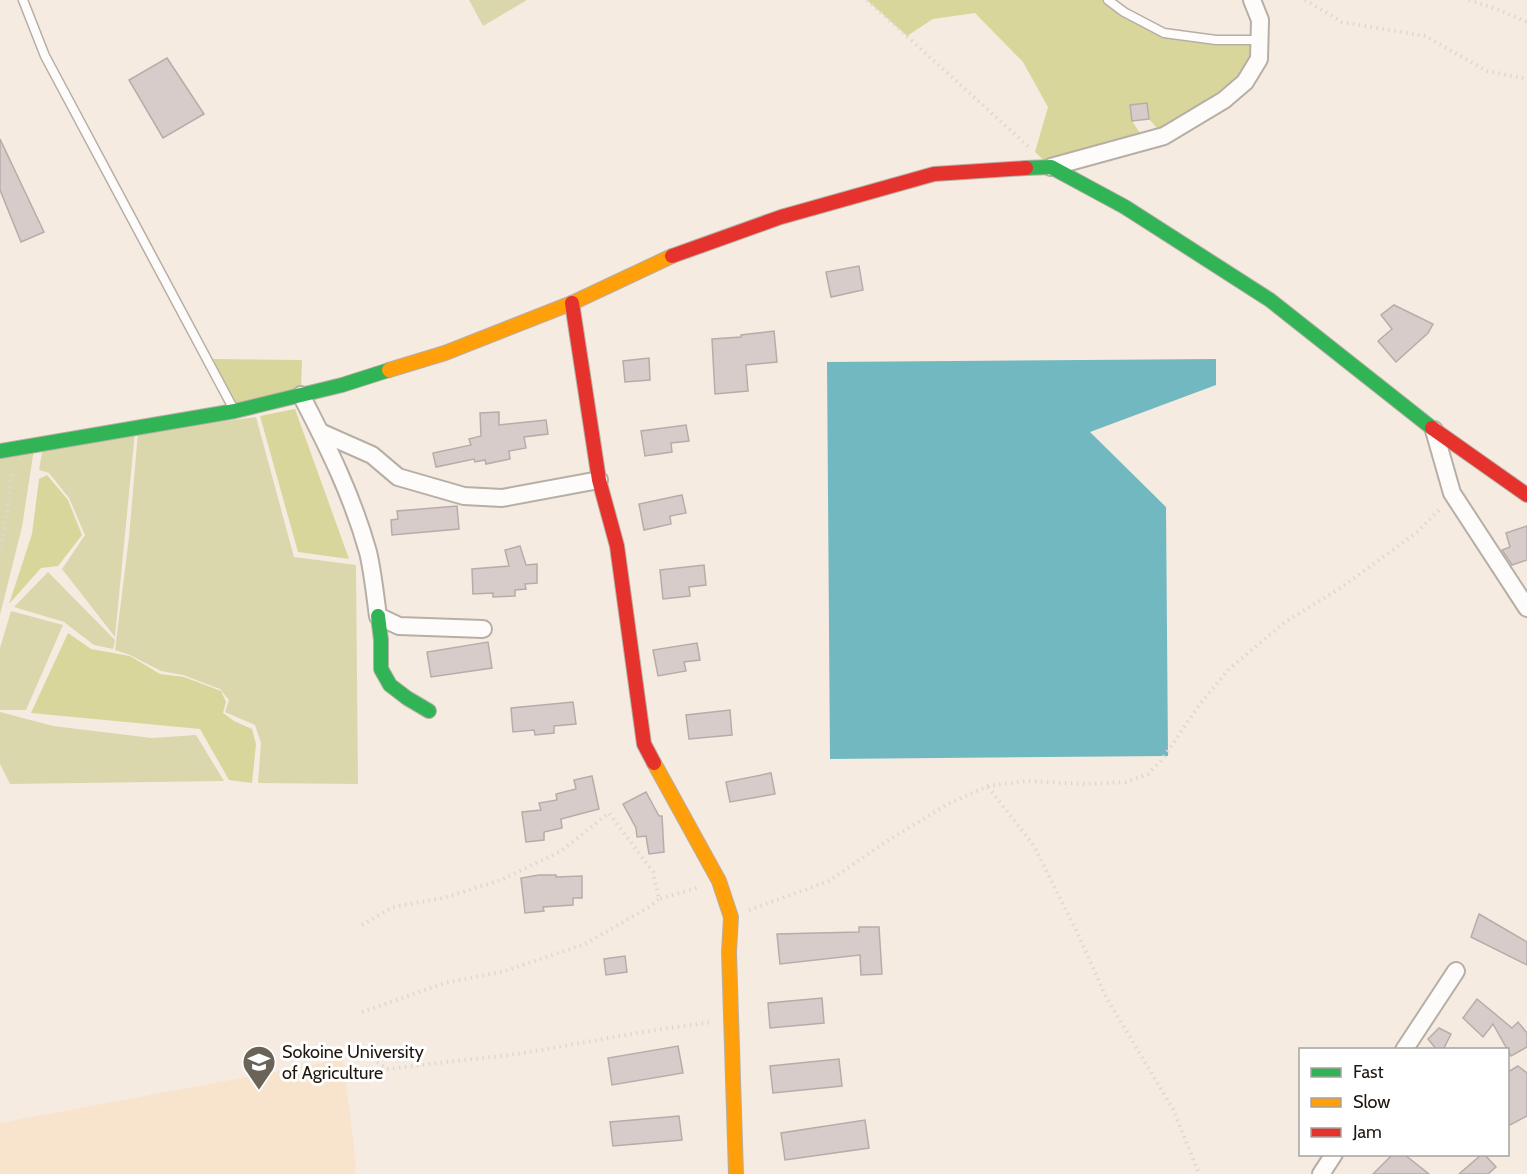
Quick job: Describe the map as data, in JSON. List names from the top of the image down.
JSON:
{
  "places": {
    "school or university": ["Sokoine University of Agriculture"]
  },
  "legend": ["Fast", "Slow", "Jam"]
}
